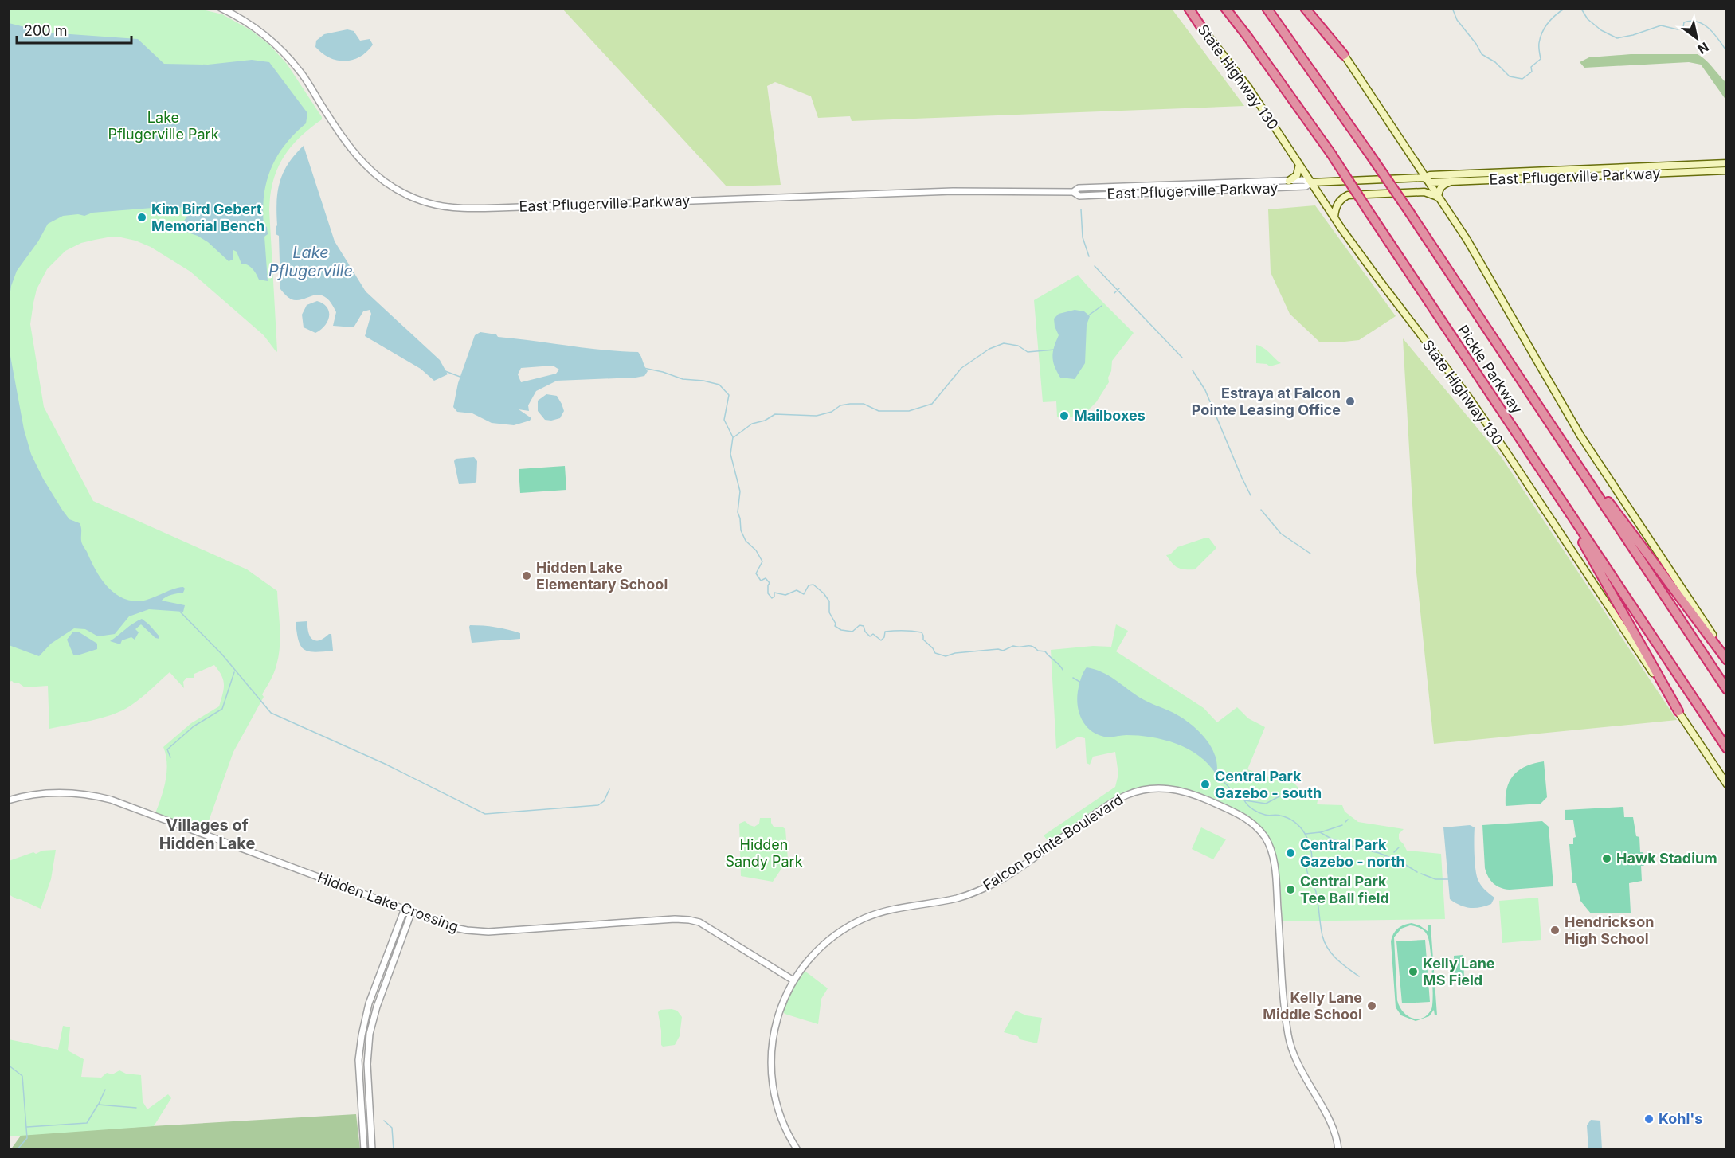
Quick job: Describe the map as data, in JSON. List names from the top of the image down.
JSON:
{
  "streets": {
    "highway": ["Pickle Parkway"],
    "main road": ["State Highway 130", "East Pflugerville Parkway"],
    "street": ["Falcon Pointe Boulevard", "Hidden Lake Crossing"]
  },
  "crossings": [
    ["State Highway 130", "East Pflugerville Parkway"],
    ["Falcon Pointe Boulevard", "Hidden Lake Crossing"]
  ],
  "districts": ["Villages of Hidden Lake"],
  "water": ["Lake Pflugerville"],
  "parks": ["Lake Pflugerville Park", "Hidden Sandy Park"],
  "places": [
    "Kim Bird Gebert Memorial Bench",
    "Estraya at Falcon Pointe Leasing Office",
    "Mailboxes",
    "Hidden Lake Elementary School",
    "Central Park Gazebo - south",
    "Central Park Gazebo - north",
    "Hawk Stadium",
    "Central Park Tee Ball field",
    "Hendrickson High School",
    "Kelly Lane MS Field",
    "Kelly Lane Middle School",
    "Kohl's"
  ],
  "scale_bar": "200 m",
  "north": "bottom right"
}
